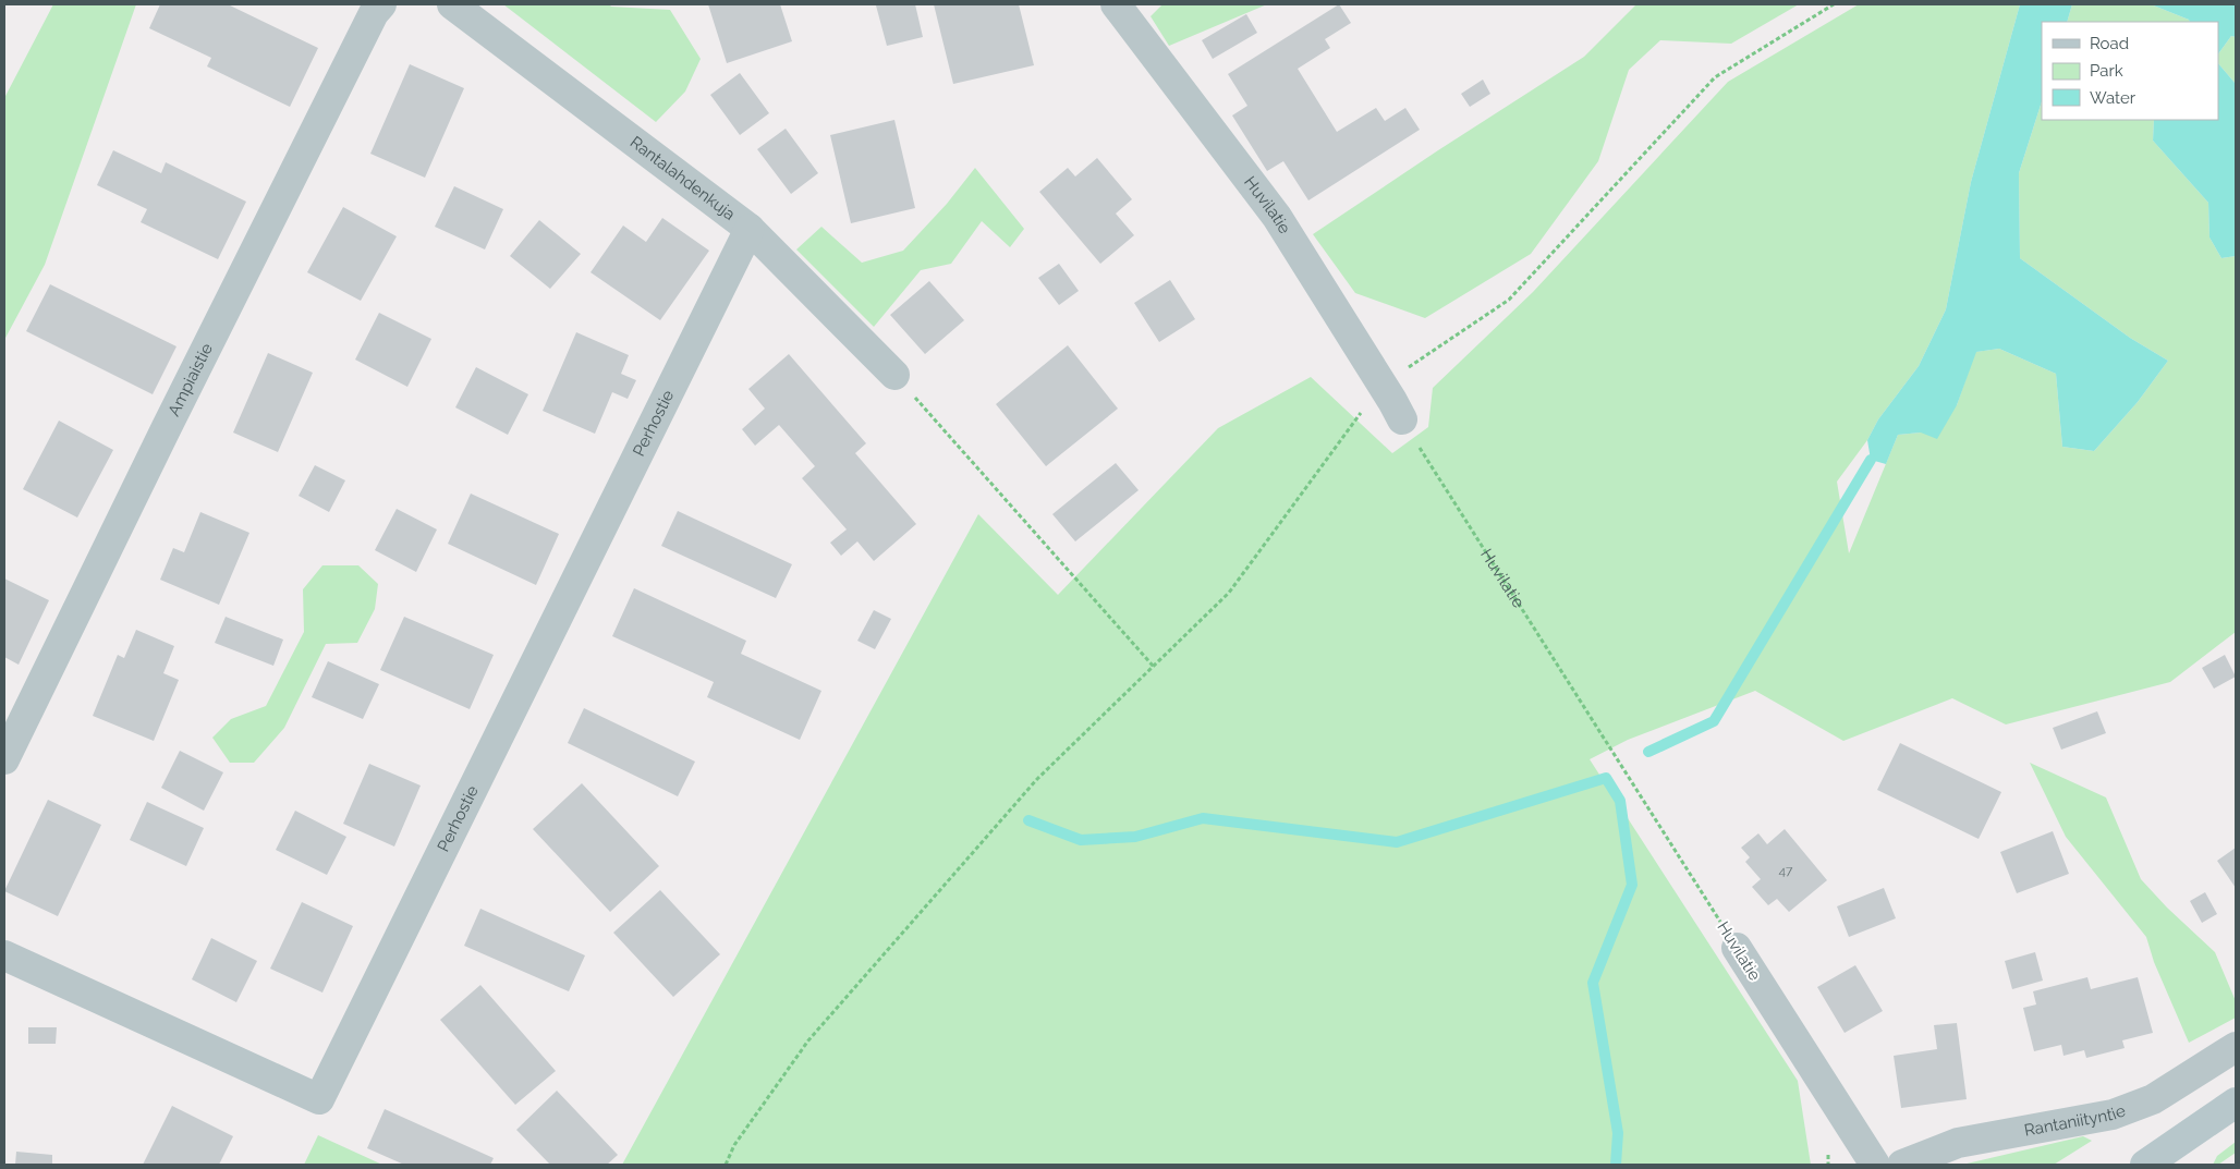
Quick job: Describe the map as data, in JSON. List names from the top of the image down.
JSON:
{
  "streets": {
    "street": [
      "Rantalahdenkuja",
      "Huvilatie",
      "Ampiaistie",
      "Perhostie",
      "Rantaniityntie"
    ]
  },
  "crossings": [
    ["Rantalahdenkuja", "Perhostie"]
  ],
  "house_numbers": ["47"],
  "legend": ["Road", "Park", "Water"]
}
